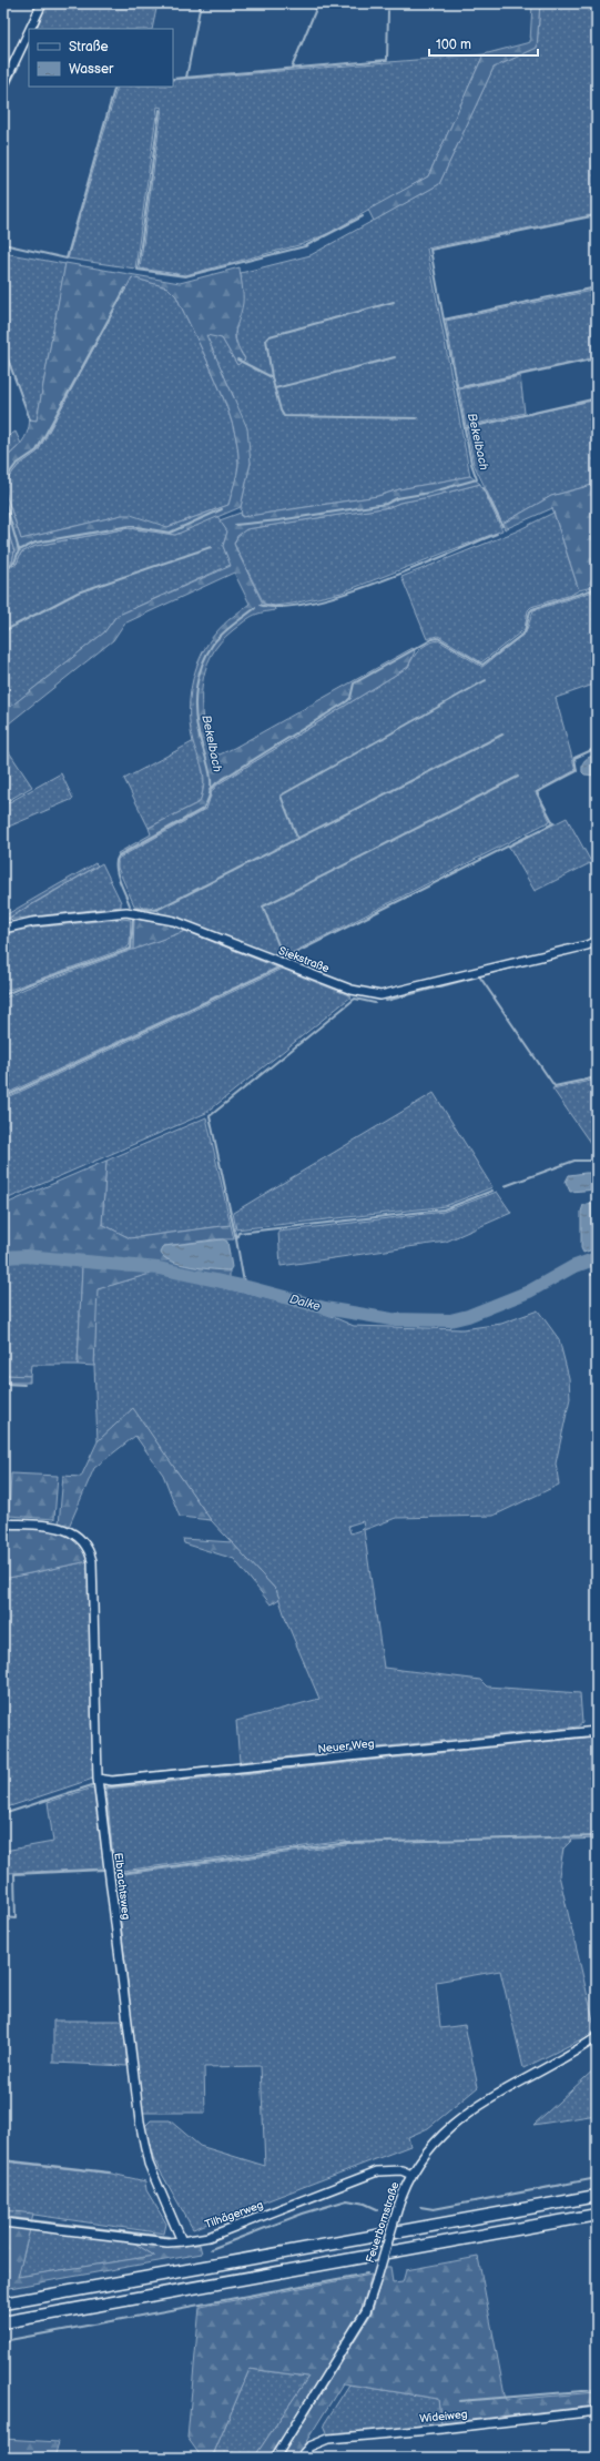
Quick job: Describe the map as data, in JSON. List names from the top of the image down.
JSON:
{
  "streets": {
    "street": [
      "Siekstraße",
      "Neuer Weg",
      "Elbrachtsweg",
      "Tilhägerweg",
      "Feuerbornstraße",
      "Wideiweg"
    ]
  },
  "crossings": [
    ["Neuer Weg", "Elbrachtsweg"],
    ["Elbrachtsweg", "Tilhägerweg"],
    ["Tilhägerweg", "Feuerbornstraße"]
  ],
  "water": ["Bekelbach", "Dalke"],
  "legend": ["Straße", "Wasser"],
  "scale_bar": "100 m"
}
